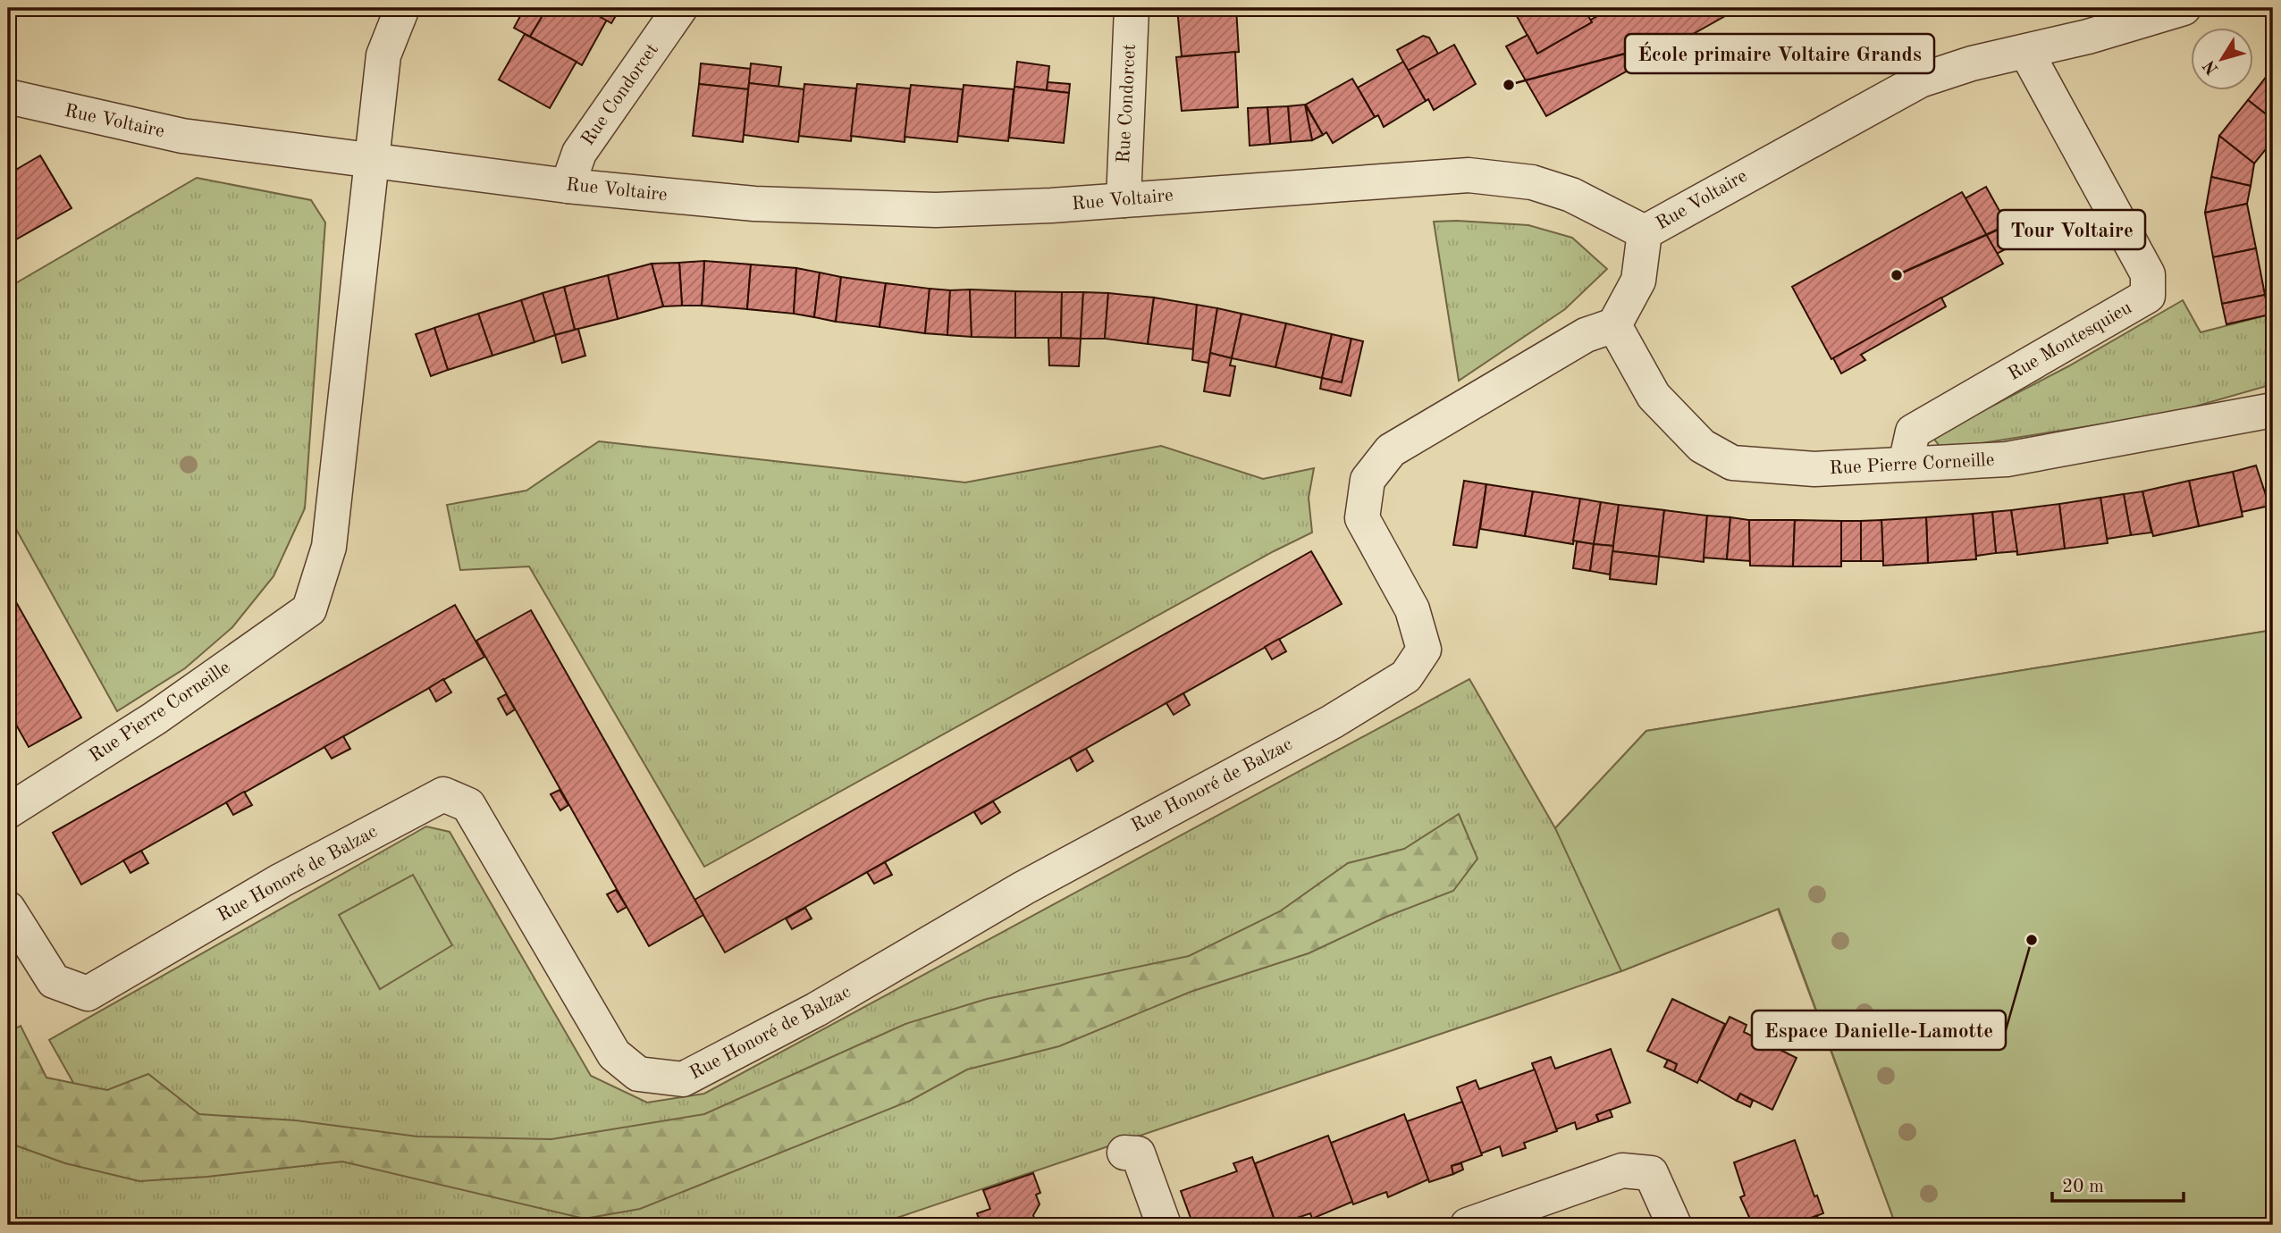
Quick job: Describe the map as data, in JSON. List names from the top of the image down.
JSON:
{
  "streets": {
    "street": [
      "Rue Condorcet",
      "Rue Voltaire",
      "Rue Montesquieu",
      "Rue Pierre Corneille",
      "Rue Honoré de Balzac"
    ]
  },
  "crossings": [
    ["Rue Condorcet", "Rue Voltaire"],
    ["Rue Voltaire", "Rue Montesquieu"],
    ["Rue Voltaire", "Rue Pierre Corneille"],
    ["Rue Montesquieu", "Rue Pierre Corneille"],
    ["Rue Pierre Corneille", "Rue Honoré de Balzac"]
  ],
  "places": ["École primaire Voltaire Grands", "Tour Voltaire", "Espace Danielle-Lamotte"],
  "scale_bar": "20 m",
  "north": "bottom left"
}
